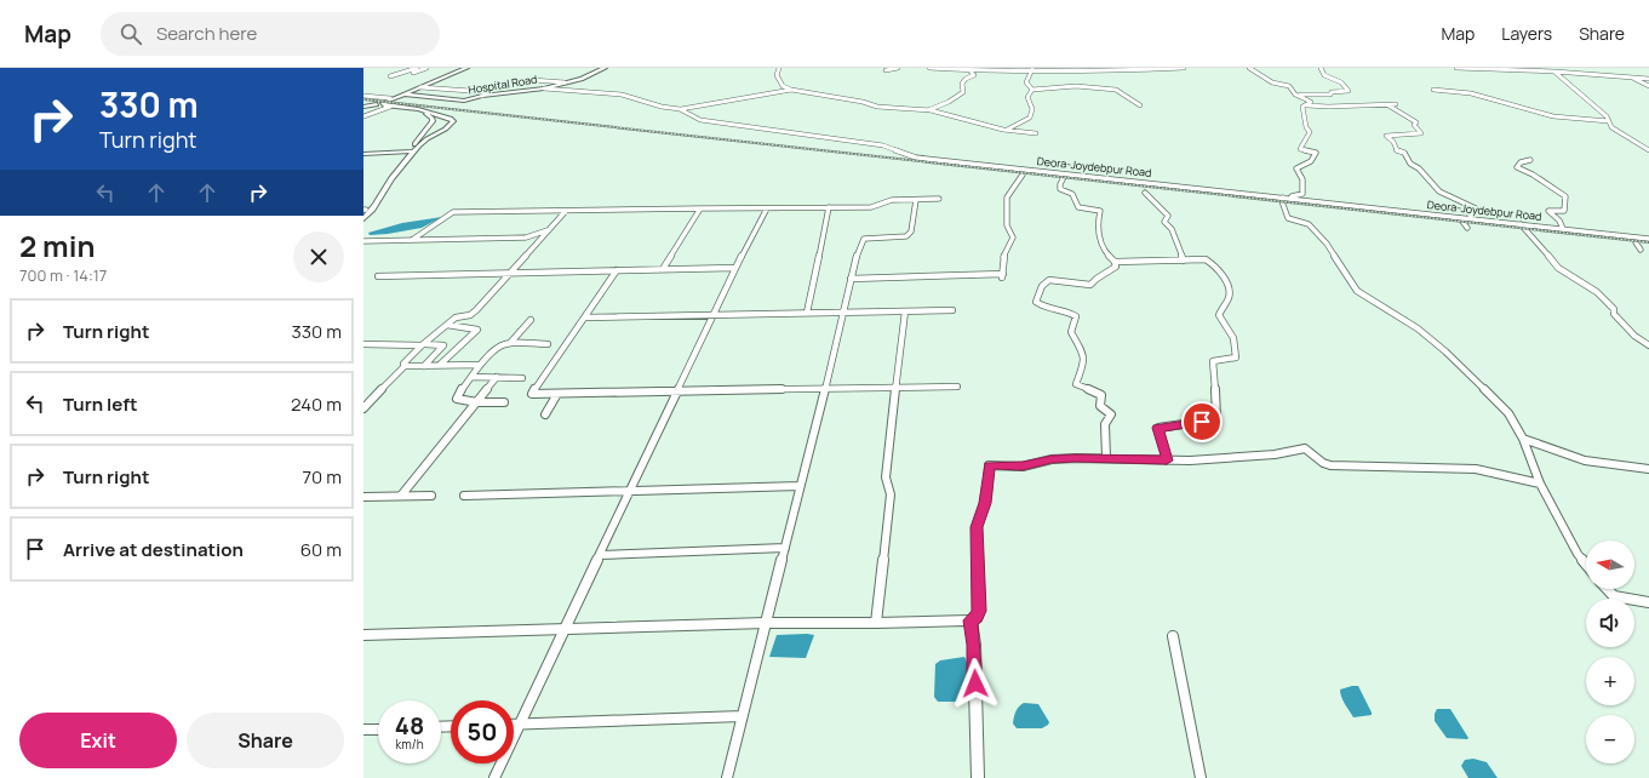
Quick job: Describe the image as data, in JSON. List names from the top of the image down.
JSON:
{
  "streets": {
    "main road": ["Hospital Road"],
    "street": ["Deora-Joydebpur Road"]
  },
  "crossings": [
    ["Hospital Road", "Deora-Joydebpur Road"]
  ],
  "north": "left",
  "page": {
    "header": "Map",
    "search": "Search here",
    "nav": ["Map", "Layers", "Share"],
    "turn": ["330 m", "Turn right"],
    "heading": ["2 min", "700 m · 14:17"],
    "list": [
      {
        "name": "Turn right",
        "value": "330 m"
      },
      {
        "name": "Turn left",
        "value": "240 m"
      },
      {
        "name": "Turn right",
        "value": "70 m"
      },
      {
        "name": "Arrive at destination",
        "value": "60 m"
      }
    ],
    "map_buttons": ["+", "−"],
    "speed": "48 km/h",
    "limit": "50",
    "buttons": ["Exit", "Share"]
  }
}
